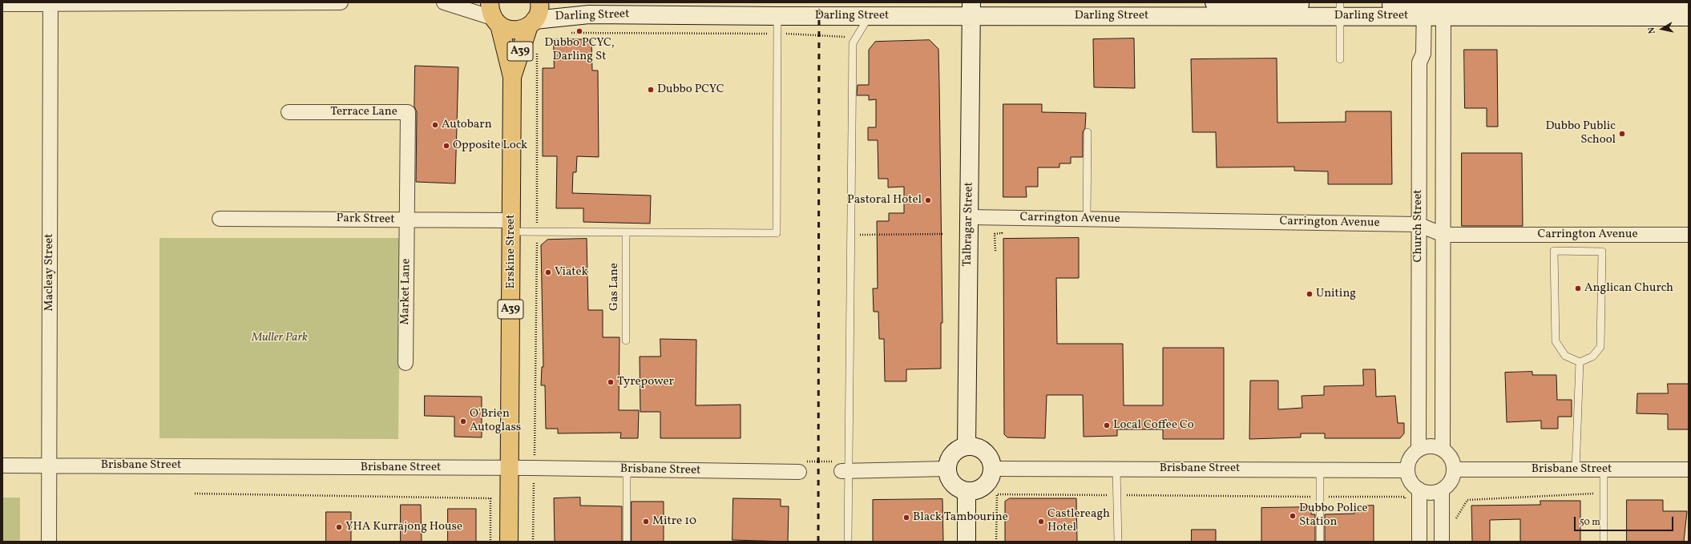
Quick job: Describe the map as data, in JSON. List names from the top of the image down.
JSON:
{
  "streets": {
    "highway": ["A39", "Erskine Street"],
    "street": [
      "Darling Street",
      "Terrace Lane",
      "Carrington Avenue",
      "Park Street",
      "Talbragar Street",
      "Church Street",
      "Macleay Street",
      "Market Lane",
      "Brisbane Street"
    ],
    "lane": ["Gas Lane"]
  },
  "crossings": [
    ["Darling Street", "A39"],
    ["Darling Street", "Talbragar Street"],
    ["Darling Street", "Church Street"],
    ["Darling Street", "Erskine Street"],
    ["A39", "Erskine Street"],
    ["Terrace Lane", "Park Street"],
    ["Terrace Lane", "Market Lane"],
    ["Carrington Avenue", "Talbragar Street"],
    ["Carrington Avenue", "Church Street"],
    ["Park Street", "Erskine Street"],
    ["Park Street", "Market Lane"],
    ["Talbragar Street", "Brisbane Street"],
    ["Church Street", "Brisbane Street"],
    ["Erskine Street", "Brisbane Street"],
    ["Macleay Street", "Brisbane Street"]
  ],
  "parks": ["Muller Park"],
  "places": [
    "Dubbo PCYC, Darling St",
    "Dubbo PCYC",
    "Autobarn",
    "Dubbo Public School",
    "Opposite Lock",
    "Pastoral Hotel",
    "Viatek",
    "Anglican Church",
    "Uniting",
    "Tyrepower",
    "O'Brien Autoglass",
    "Local Coffee Co",
    "Dubbo Police Station",
    "Black Tambourine",
    "Mitre 10",
    "Castlereagh Hotel",
    "YHA Kurrajong House"
  ],
  "scale_bar": "50 m",
  "north": "left"
}
